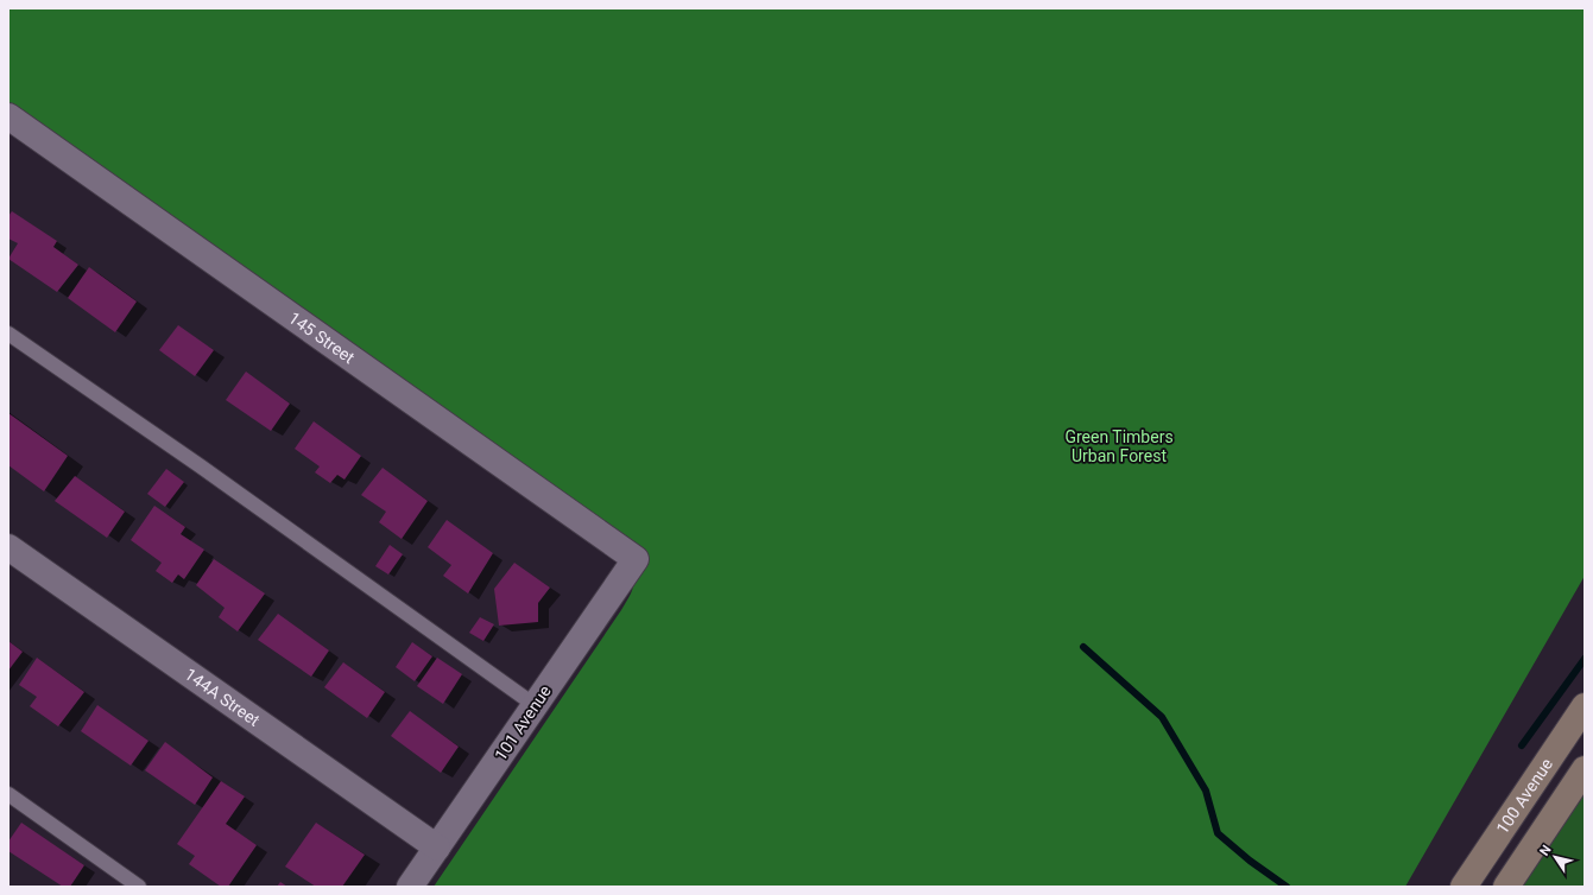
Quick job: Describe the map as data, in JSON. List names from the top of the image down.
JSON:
{
  "streets": {
    "main road": ["100 Avenue"],
    "street": ["145 Street", "144A Street", "101 Avenue"]
  },
  "crossings": [
    ["145 Street", "101 Avenue"],
    ["144A Street", "101 Avenue"]
  ],
  "parks": ["Green Timbers Urban Forest"],
  "north": "top left"
}
